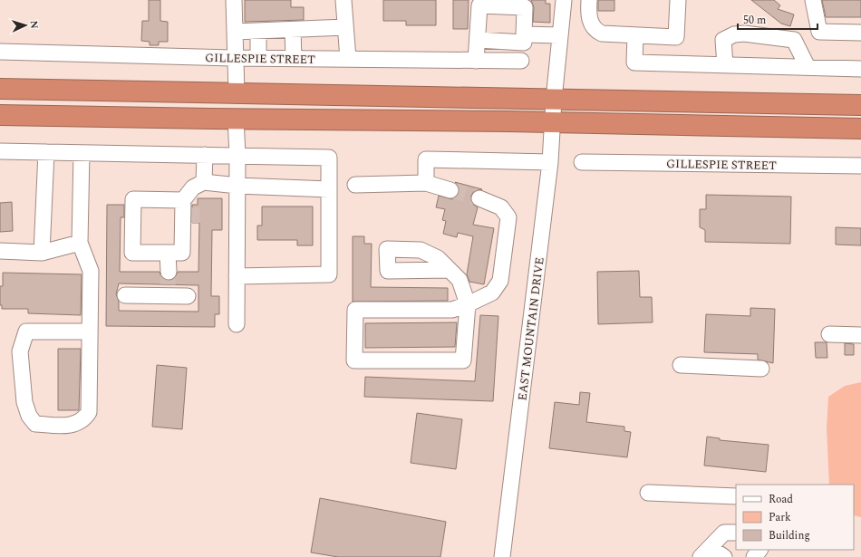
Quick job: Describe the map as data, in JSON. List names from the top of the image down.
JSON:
{
  "streets": {
    "street": ["GILLESPIE STREET", "EAST MOUNTAIN DRIVE"]
  },
  "legend": ["Road", "Park", "Building"],
  "scale_bar": "50 m",
  "north": "right"
}
